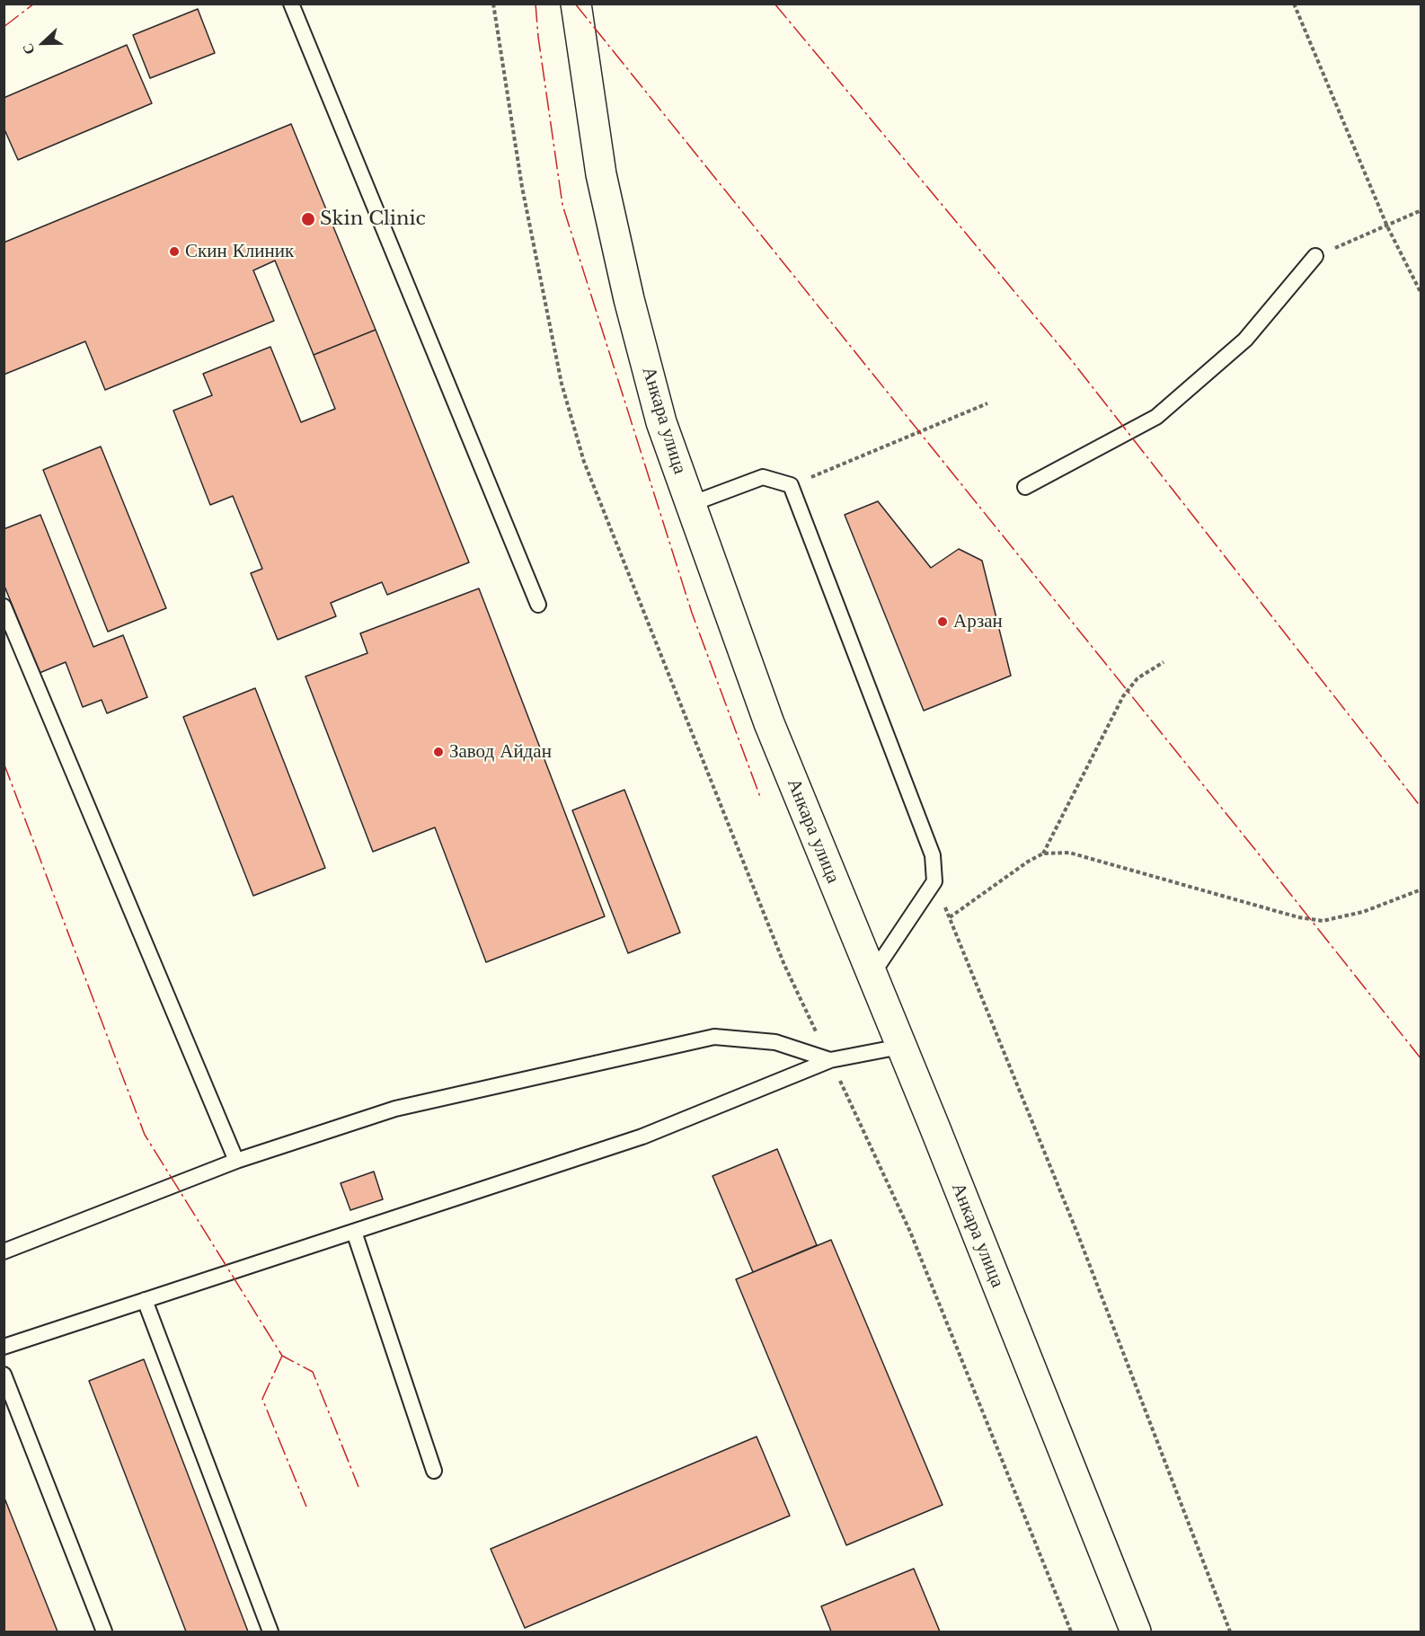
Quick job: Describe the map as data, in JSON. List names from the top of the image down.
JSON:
{
  "streets": {
    "main road": ["Анкара улица"]
  },
  "places": [
    "Skin Clinic",
    "Скин Клиник",
    "Арзан",
    "Завод Айдан"
  ],
  "north": "left"
}
